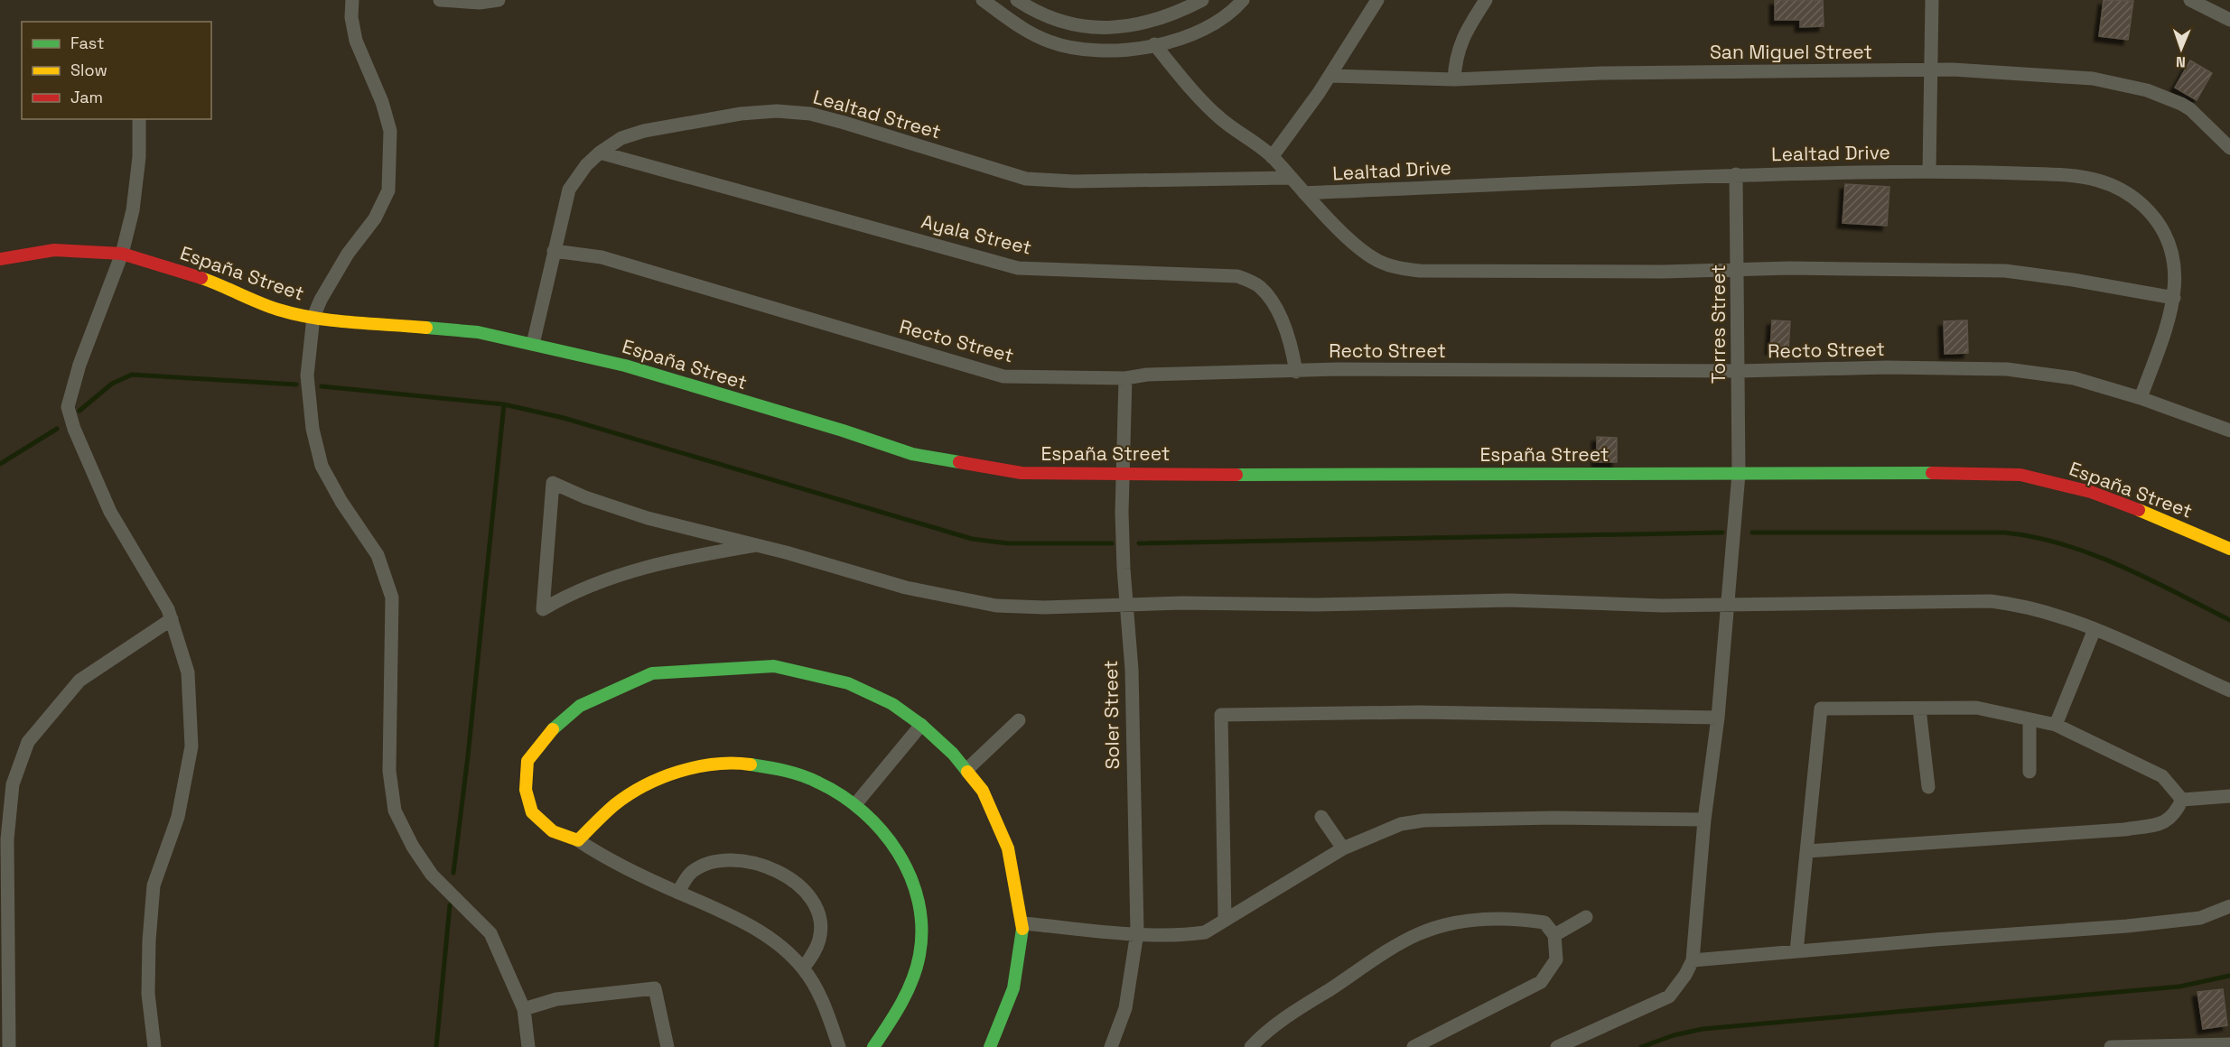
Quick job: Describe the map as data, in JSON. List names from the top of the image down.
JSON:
{
  "streets": {
    "street": [
      "San Miguel Street",
      "Lealtad Street",
      "Lealtad Drive",
      "Ayala Street",
      "España Street",
      "Torres Street",
      "Recto Street",
      "Soler Street"
    ]
  },
  "crossings": [
    ["Lealtad Street", "Ayala Street"],
    ["Lealtad Street", "España Street"],
    ["Lealtad Street", "Recto Street"],
    ["Lealtad Drive", "Torres Street"],
    ["Lealtad Drive", "Recto Street"],
    ["Ayala Street", "Recto Street"],
    ["España Street", "Torres Street"],
    ["España Street", "Soler Street"],
    ["Torres Street", "Recto Street"],
    ["Recto Street", "Soler Street"]
  ],
  "legend": ["Fast", "Slow", "Jam"],
  "north": "bottom"
}
